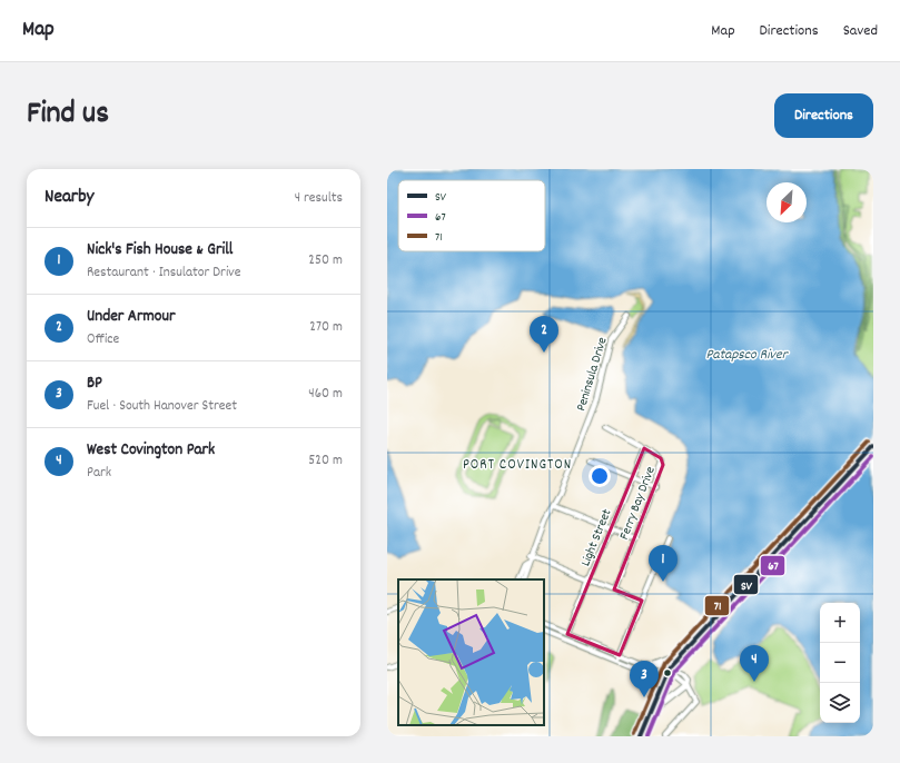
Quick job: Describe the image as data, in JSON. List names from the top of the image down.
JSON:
{
  "streets": {
    "street": ["Peninsula Drive", "Ferry Bay Drive", "Light Street"]
  },
  "crossings": [
    ["Ferry Bay Drive", "Light Street"]
  ],
  "districts": ["PORT COVINGTON"],
  "water": ["Patapsco River"],
  "lines": ["transit line 71", "transit line SV", "transit line 67"],
  "legend": ["SV", "67", "71"],
  "north": "bottom left",
  "page": {
    "header": "Map",
    "nav": ["Map", "Directions", "Saved"],
    "title": "Find us",
    "buttons": "Directions",
    "heading": ["Nearby", "4 results"],
    "list": [
      {
        "mark": "1",
        "name": "Nick's Fish House & Grill",
        "note": "Restaurant · Insulator Drive",
        "value": "250 m"
      },
      {
        "mark": "2",
        "name": "Under Armour",
        "note": "Office",
        "value": "270 m"
      },
      {
        "mark": "3",
        "name": "BP",
        "note": "Fuel · South Hanover Street",
        "value": "460 m"
      },
      {
        "mark": "4",
        "name": "West Covington Park",
        "note": "Park",
        "value": "520 m"
      }
    ],
    "pins": [
      "2",
      "1",
      "4",
      "3"
    ],
    "map_buttons": ["+", "−"]
  }
}
